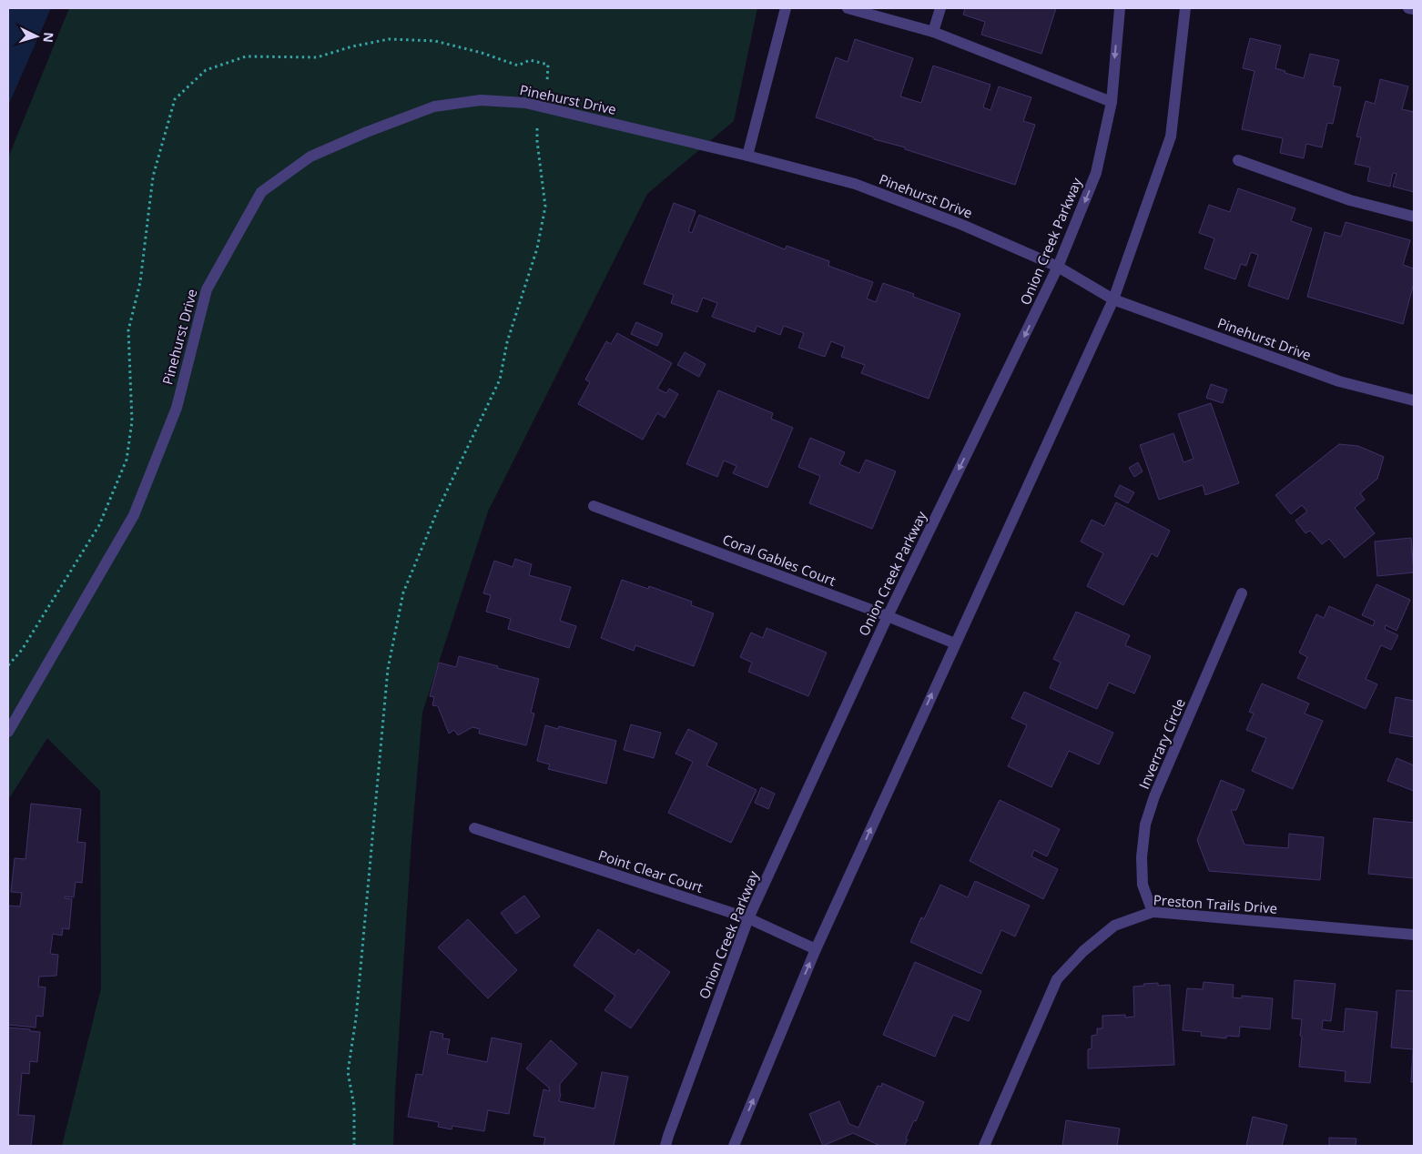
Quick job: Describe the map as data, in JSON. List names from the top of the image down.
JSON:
{
  "streets": {
    "street": [
      "Pinehurst Drive",
      "Onion Creek Parkway",
      "Coral Gables Court",
      "Inverrary Circle",
      "Point Clear Court",
      "Preston Trails Drive"
    ]
  },
  "crossings": [
    ["Pinehurst Drive", "Onion Creek Parkway"],
    ["Onion Creek Parkway", "Coral Gables Court"],
    ["Onion Creek Parkway", "Point Clear Court"],
    ["Inverrary Circle", "Preston Trails Drive"]
  ],
  "north": "right"
}
